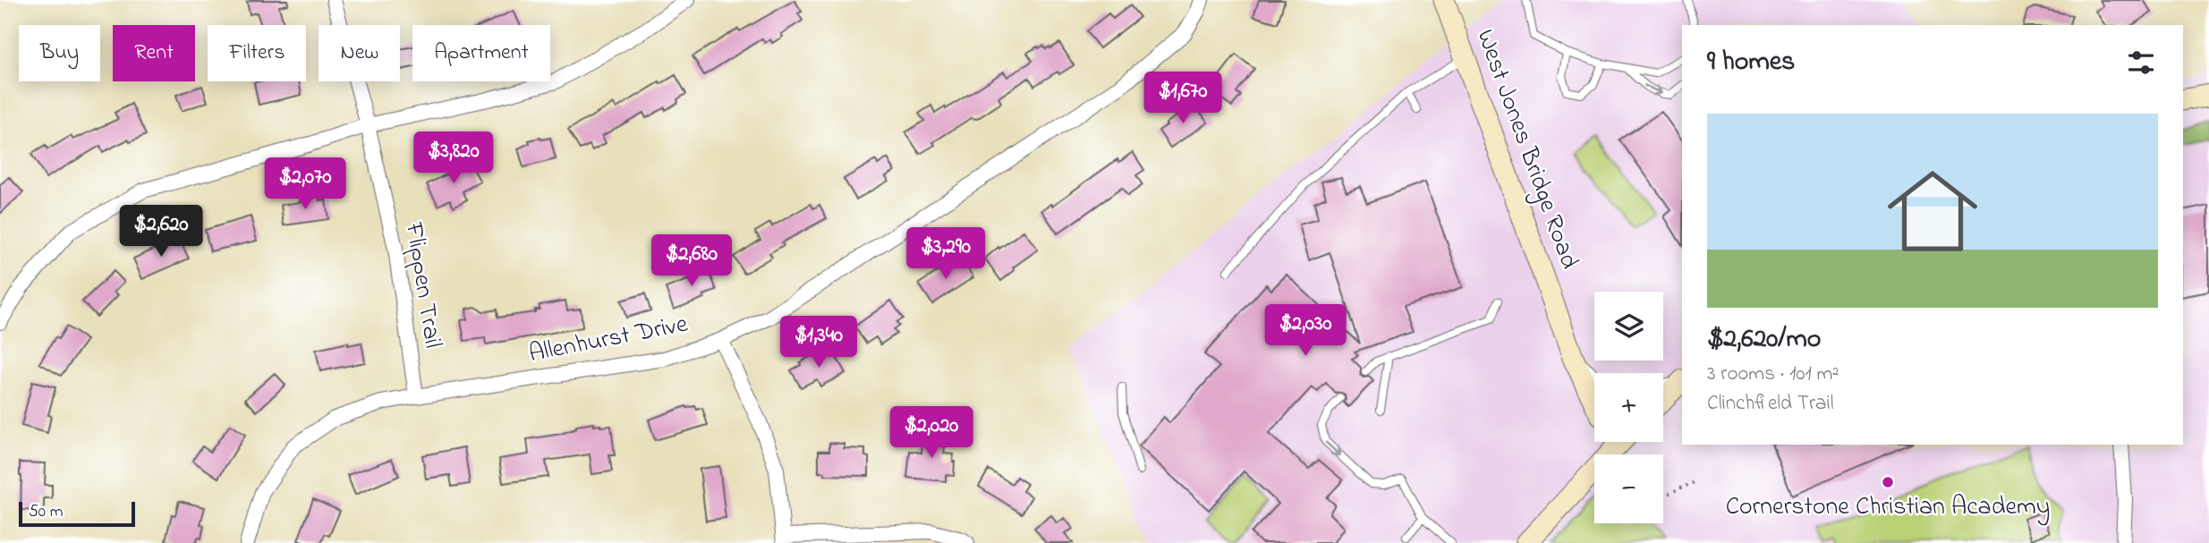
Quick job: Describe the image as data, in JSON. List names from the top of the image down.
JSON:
{
  "streets": {
    "street": ["West Jones Bridge Road", "Flippen Trail", "Allenhurst Drive"]
  },
  "crossings": [
    ["Flippen Trail", "Allenhurst Drive"]
  ],
  "places": ["Cornerstone Christian Academy"],
  "scale_bar": "50 m",
  "page": {
    "chip": [
      "Buy",
      "Rent",
      "Filters",
      "New",
      "Apartment"
    ],
    "heading": "9 homes",
    "price": [
      "$1,670",
      "$3,820",
      "$2,070",
      "$2,620",
      "$3,290",
      "$2,680",
      "$2,030",
      "$1,340",
      "$2,020"
    ],
    "list": [
      {
        "name": "$2,620/mo",
        "note": "3 rooms · 101 m² · Clinchfield Trail"
      }
    ],
    "map_buttons": ["+", "−"],
    "scale": "50 m"
  }
}
